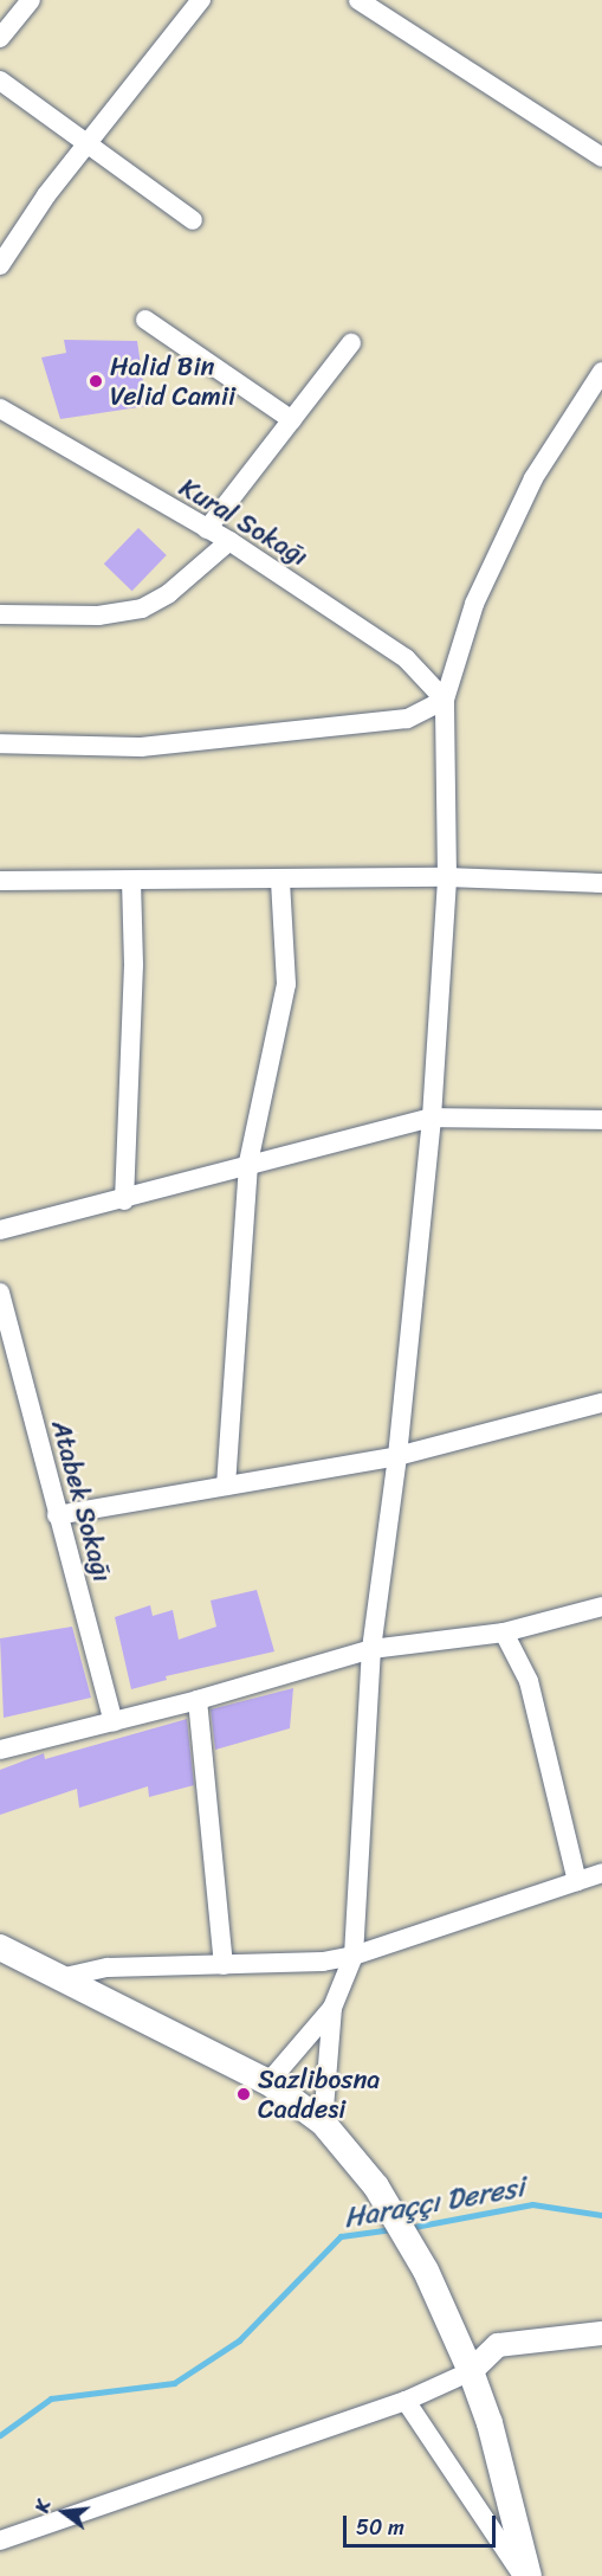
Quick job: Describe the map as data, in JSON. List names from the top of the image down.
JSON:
{
  "streets": {
    "street": ["Kural Sokağı", "Atabek Sokağı"]
  },
  "water": ["Haraççı Deresi"],
  "places": ["Halid Bin Velid Camii", "Sazlibosna Caddesi"],
  "scale_bar": "50 m",
  "north": "left"
}
